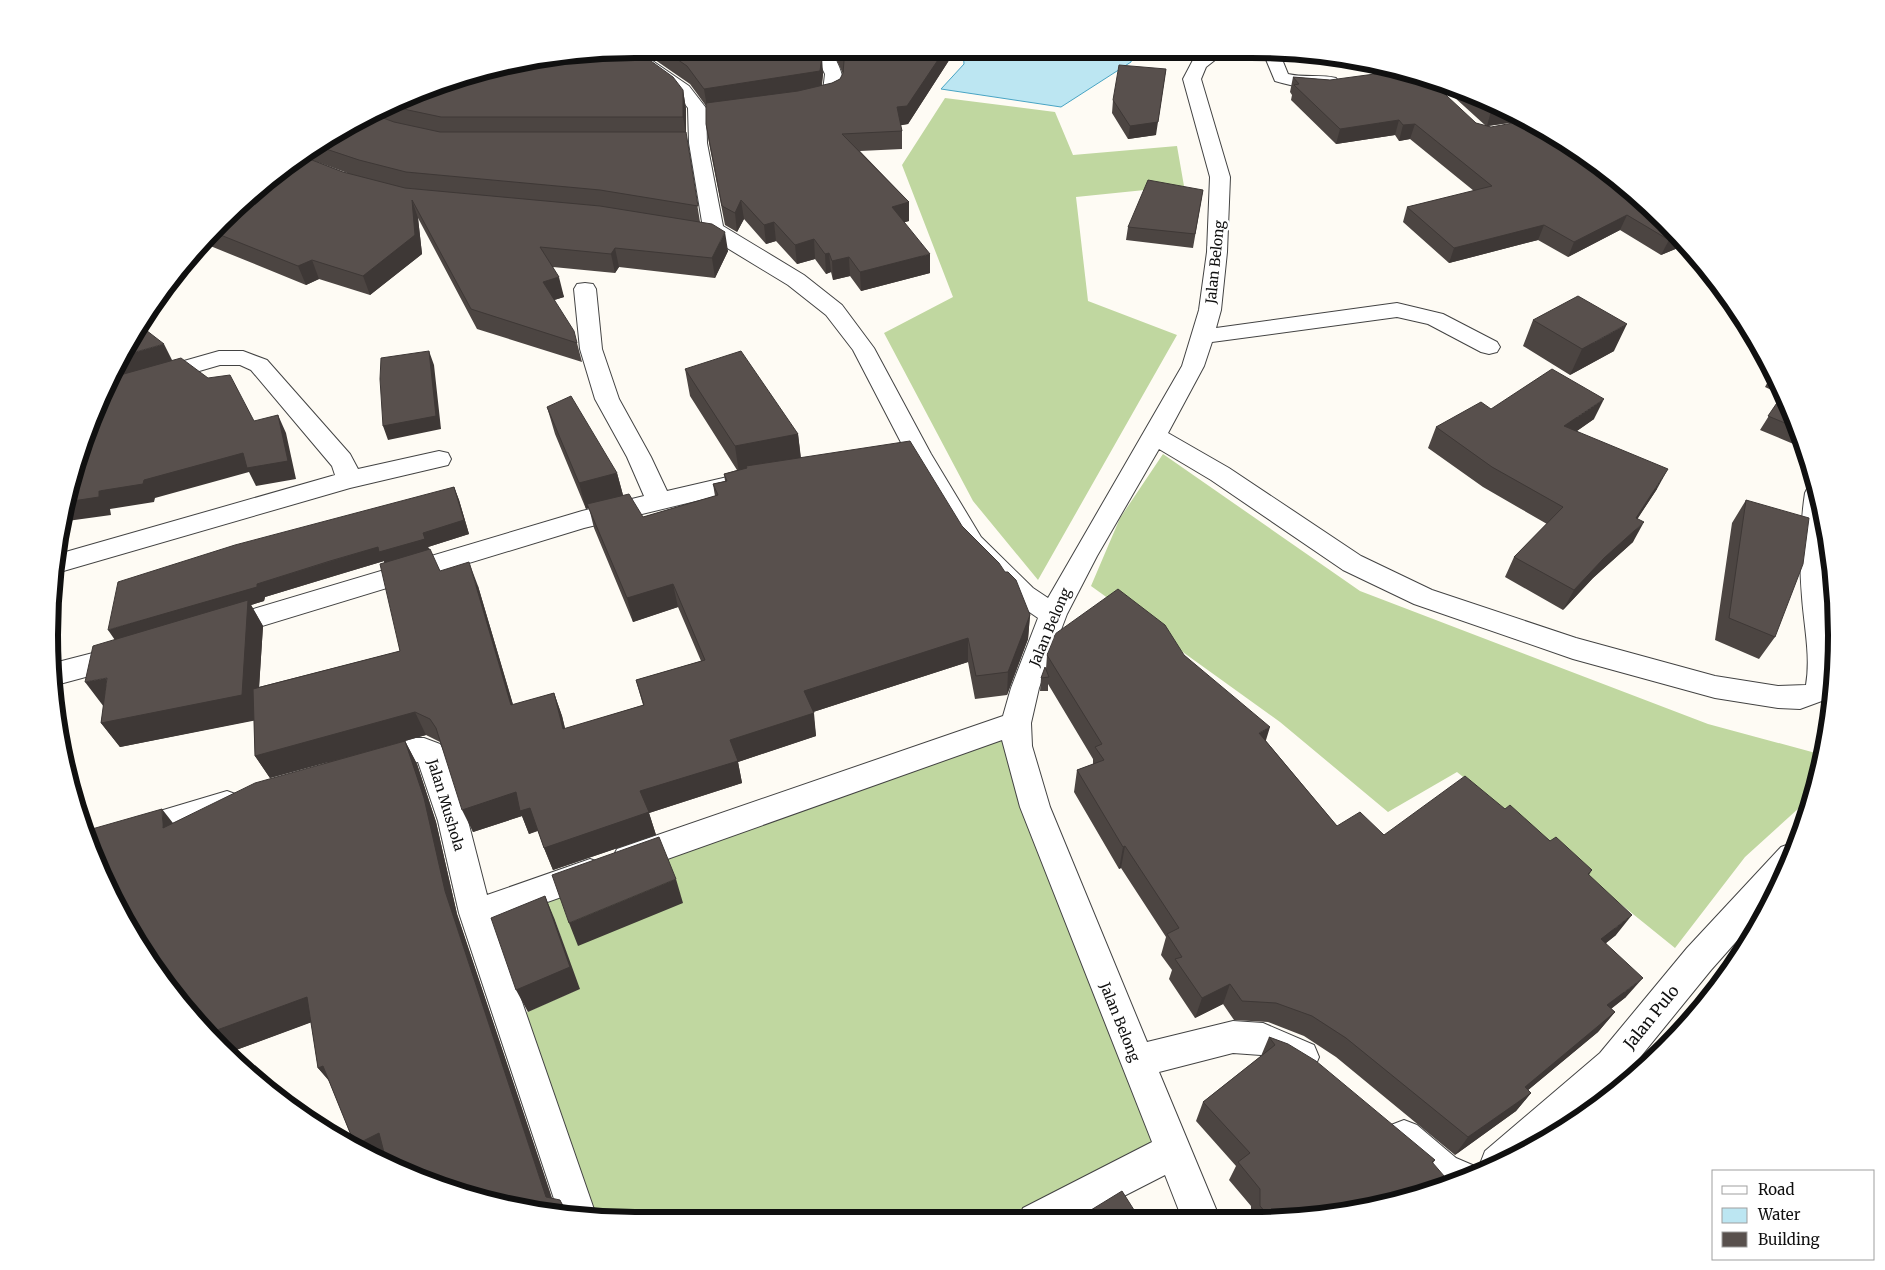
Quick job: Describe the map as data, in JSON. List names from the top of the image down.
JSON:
{
  "streets": {
    "street": ["Jalan Belong", "Jalan Mushola", "Jalan Pulo"]
  },
  "legend": ["Road", "Water", "Building"]
}
